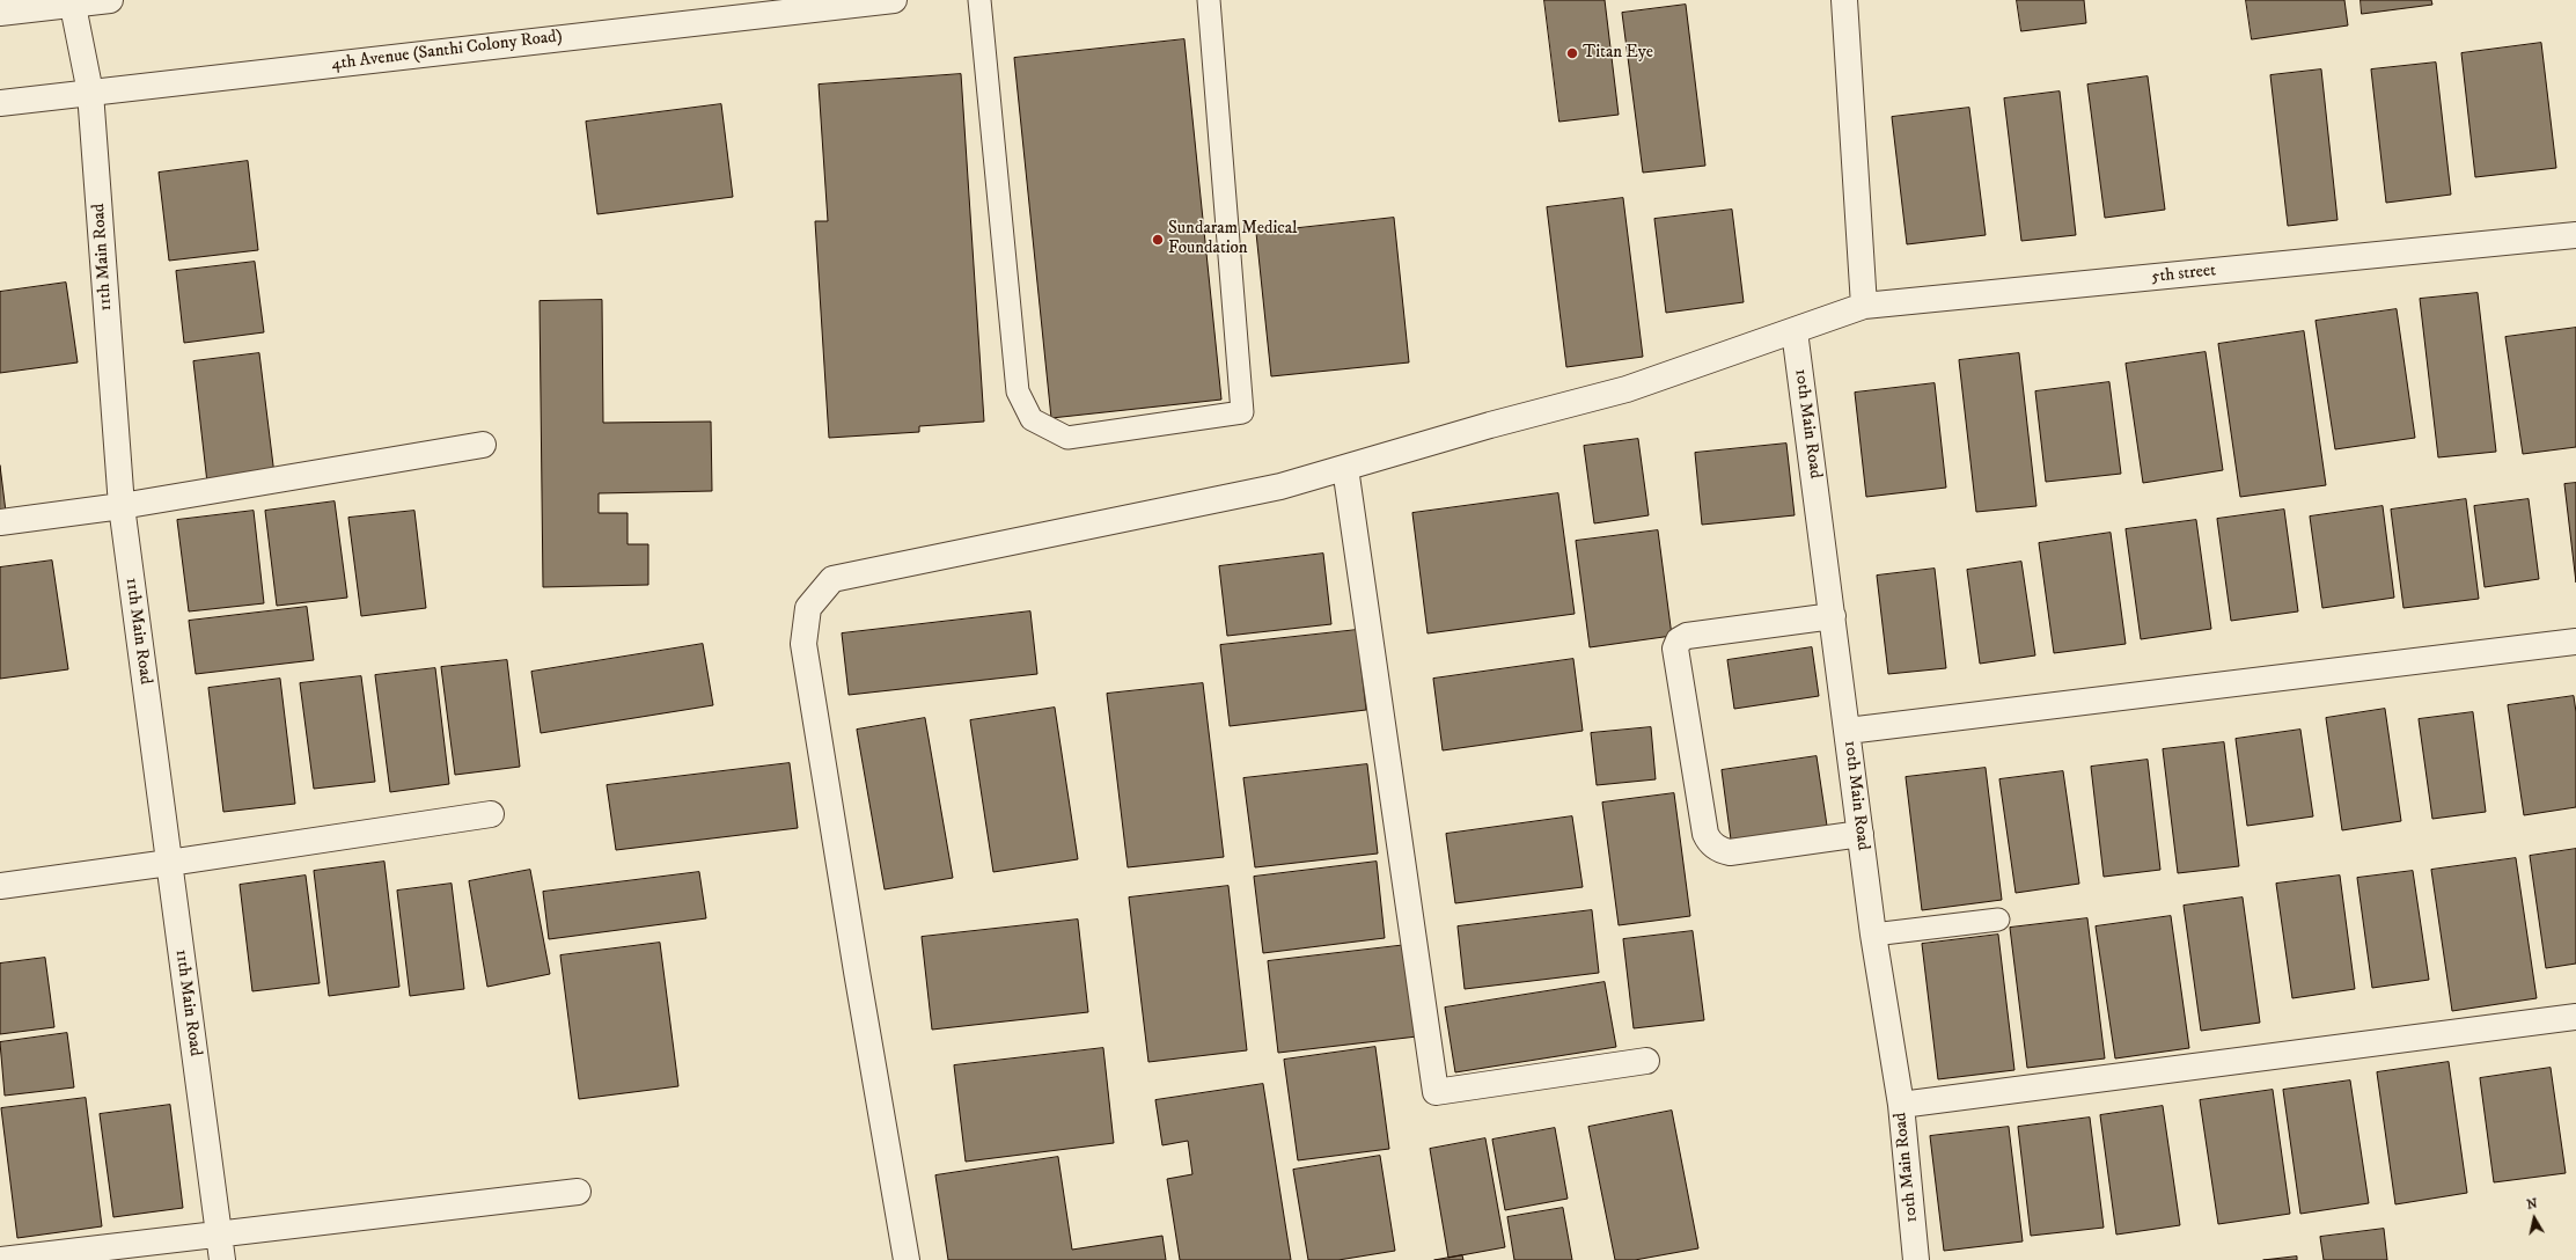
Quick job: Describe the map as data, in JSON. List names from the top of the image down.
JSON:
{
  "streets": {
    "street": [
      "4th Avenue (Santhi Colony Road)",
      "11th Main Road",
      "5th street",
      "10th Main Road"
    ]
  },
  "crossings": [
    ["4th Avenue (Santhi Colony Road)", "11th Main Road"],
    ["5th street", "10th Main Road"]
  ],
  "places": ["Titan Eye", "Sundaram Medical Foundation"],
  "north": "top"
}
